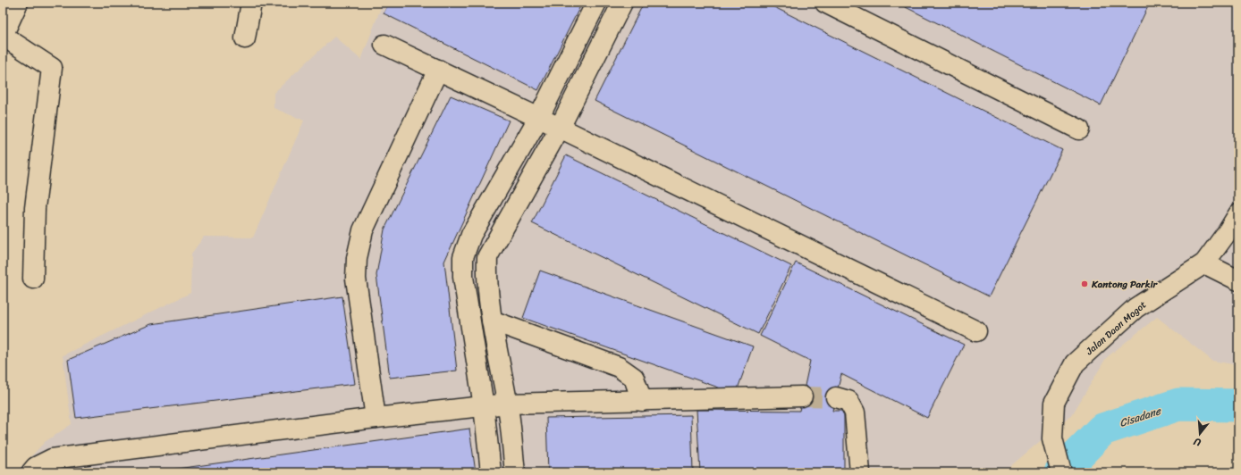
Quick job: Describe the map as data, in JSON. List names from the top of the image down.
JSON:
{
  "streets": {
    "street": ["Jalan Daan Mogot"]
  },
  "water": ["Cisadane"],
  "places": ["Kantong Parkir"],
  "north": "bottom"
}
